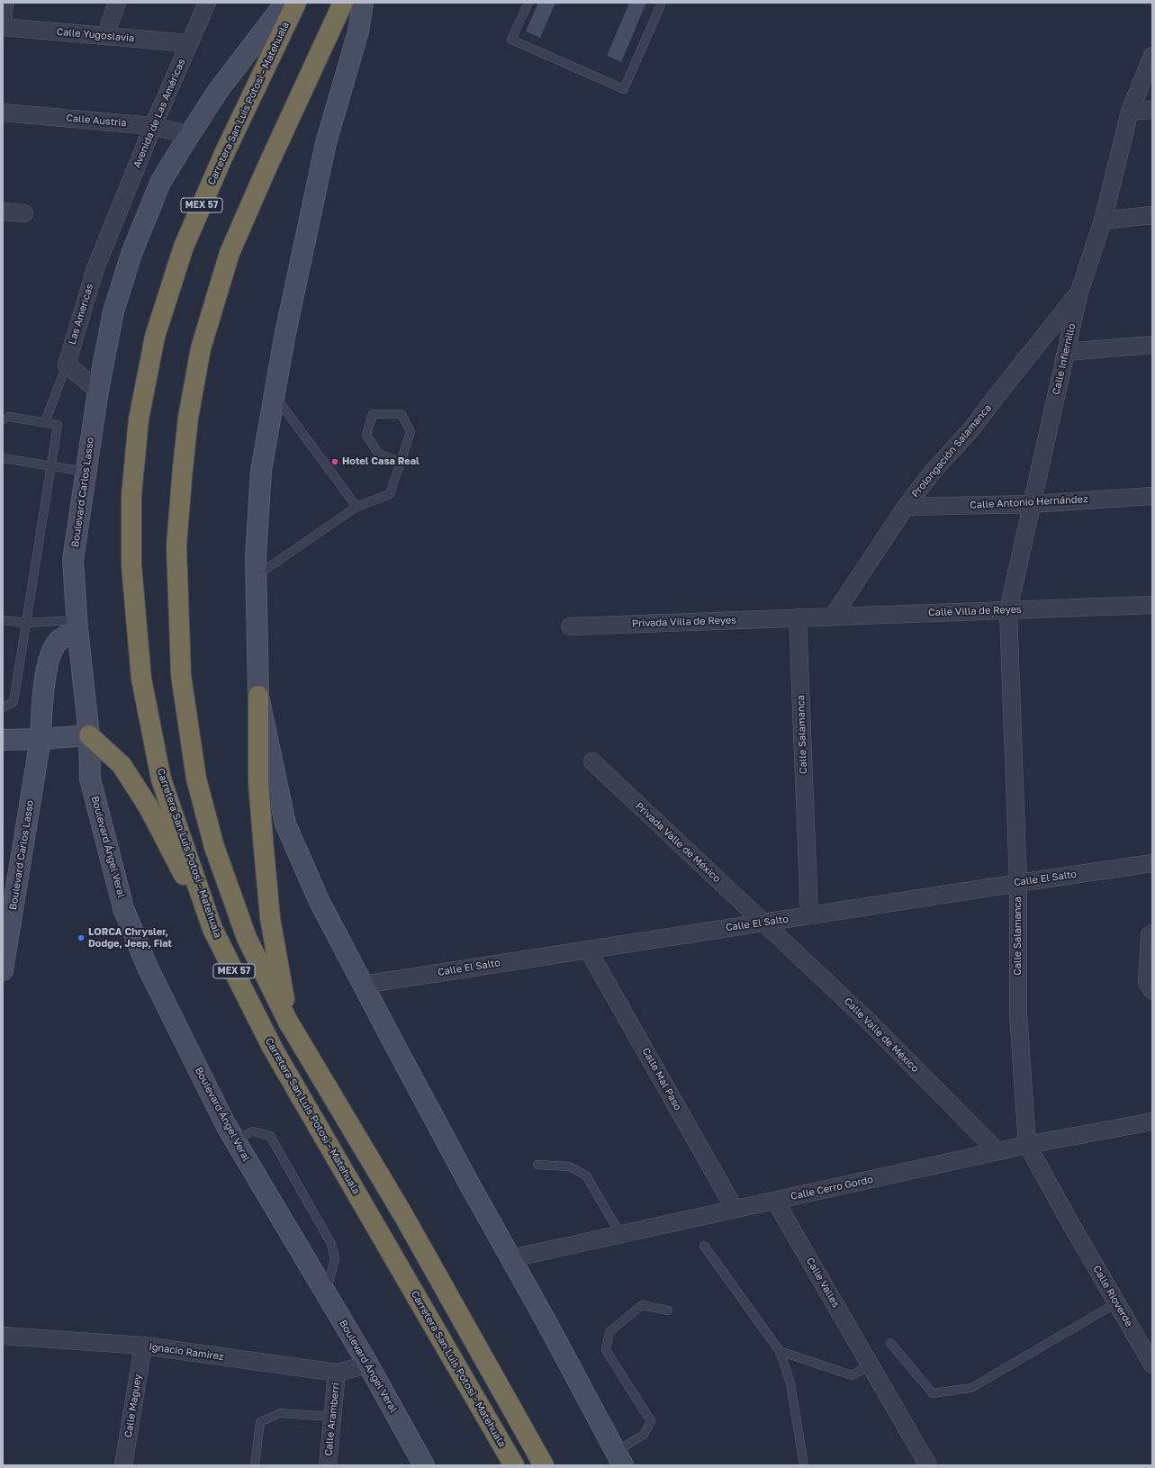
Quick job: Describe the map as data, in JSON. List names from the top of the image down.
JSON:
{
  "streets": {
    "highway": ["Carretera San Luis Potosi - Matehuala", "MEX 57"],
    "street": [
      "Calle Yugoslavia",
      "Avenida de Las Américas",
      "Calle Austria",
      "Las Americas",
      "Calle Infiernillo",
      "Prolongación Salamanca",
      "Boulevard Carlos Lasso",
      "Calle Antonio Hernández",
      "Calle Villa de Reyes",
      "Privada Villa de Reyes",
      "Calle Salamanca",
      "Privada Valle de México",
      "Boulevard Ángel Veral",
      "Calle El Salto",
      "Calle Valle de México",
      "Calle Mal Paso",
      "Calle Cerro Gordo",
      "Calle Valles",
      "Calle Rioverde",
      "Ignacio Ramirez",
      "Calle Maguey",
      "Calle Aramberri"
    ]
  },
  "crossings": [
    ["Calle Yugoslavia", "Avenida de Las Américas"],
    ["Avenida de Las Américas", "Calle Austria"],
    ["Avenida de Las Américas", "Las Americas"],
    ["Calle Austria", "Boulevard Carlos Lasso"],
    ["Calle Infiernillo", "Prolongación Salamanca"],
    ["Calle Infiernillo", "Calle Antonio Hernández"],
    ["Calle Infiernillo", "Calle Villa de Reyes"],
    ["Calle Infiernillo", "Calle Salamanca"],
    ["Prolongación Salamanca", "Calle Antonio Hernández"],
    ["Prolongación Salamanca", "Calle Villa de Reyes"],
    ["Boulevard Carlos Lasso", "Boulevard Ángel Veral"],
    ["Calle Villa de Reyes", "Privada Villa de Reyes"],
    ["Calle Villa de Reyes", "Calle Salamanca"],
    ["Privada Villa de Reyes", "Calle Salamanca"],
    ["Calle Salamanca", "Calle El Salto"],
    ["Calle Salamanca", "Calle Cerro Gordo"],
    ["Calle Salamanca", "Calle Rioverde"],
    ["Privada Valle de México", "Calle El Salto"],
    ["Privada Valle de México", "Calle Valle de México"],
    ["Boulevard Ángel Veral", "Ignacio Ramirez"],
    ["Calle El Salto", "Calle Valle de México"],
    ["Calle El Salto", "Calle Mal Paso"],
    ["Calle Valle de México", "Calle Cerro Gordo"],
    ["Calle Mal Paso", "Calle Cerro Gordo"],
    ["Calle Cerro Gordo", "Calle Valles"],
    ["Ignacio Ramirez", "Calle Maguey"],
    ["Ignacio Ramirez", "Calle Aramberri"]
  ],
  "places": ["Hotel Casa Real", "LORCA Chrysler, Dodge, Jeep, Fiat"]
}
